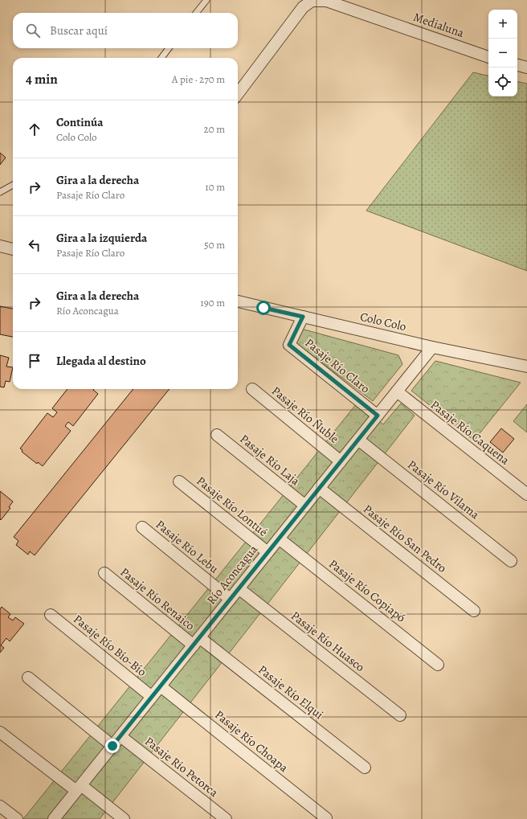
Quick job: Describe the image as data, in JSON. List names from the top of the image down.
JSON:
{
  "streets": {
    "street": [
      "Medialuna",
      "Colo Colo",
      "Pasaje Río Claro",
      "Pasaje Río Ñuble",
      "Pasaje Río Caquena",
      "Pasaje Río Laja",
      "Pasaje Río Vilama",
      "Pasaje Río Lontué",
      "Pasaje Río San Pedro",
      "Pasaje Río Lebu",
      "Río Aconcagua",
      "Pasaje Río Copiapó",
      "Pasaje Río Renaico",
      "Pasaje Río Huasco",
      "Pasaje Río Bío-Bío",
      "Pasaje Río Elqui",
      "Pasaje Río Choapa",
      "Pasaje Río Petorca"
    ]
  },
  "crossings": [
    ["Colo Colo", "Pasaje Río Claro"],
    ["Colo Colo", "Río Aconcagua"],
    ["Pasaje Río Claro", "Río Aconcagua"],
    ["Pasaje Río Ñuble", "Río Aconcagua"],
    ["Pasaje Río Caquena", "Río Aconcagua"],
    ["Pasaje Río Laja", "Río Aconcagua"],
    ["Pasaje Río Vilama", "Río Aconcagua"],
    ["Pasaje Río Lontué", "Río Aconcagua"],
    ["Pasaje Río San Pedro", "Río Aconcagua"],
    ["Pasaje Río Lebu", "Río Aconcagua"],
    ["Río Aconcagua", "Pasaje Río Copiapó"],
    ["Río Aconcagua", "Pasaje Río Renaico"],
    ["Río Aconcagua", "Pasaje Río Huasco"],
    ["Río Aconcagua", "Pasaje Río Bío-Bío"],
    ["Río Aconcagua", "Pasaje Río Elqui"],
    ["Río Aconcagua", "Pasaje Río Choapa"],
    ["Río Aconcagua", "Pasaje Río Petorca"],
    ["Pasaje Río Renaico", "Pasaje Río Elqui"]
  ],
  "page": {
    "map_buttons": ["+", "−"],
    "search": "Buscar aquí",
    "heading": ["4 min", "A pie · 270 m"],
    "list": [
      ["Continúa", "Colo Colo", "20 m"],
      ["Gira a la derecha", "Pasaje Río Claro", "10 m"],
      ["Gira a la izquierda", "Pasaje Río Claro", "50 m"],
      ["Gira a la derecha", "Río Aconcagua", "190 m"],
      "Llegada al destino"
    ]
  }
}
